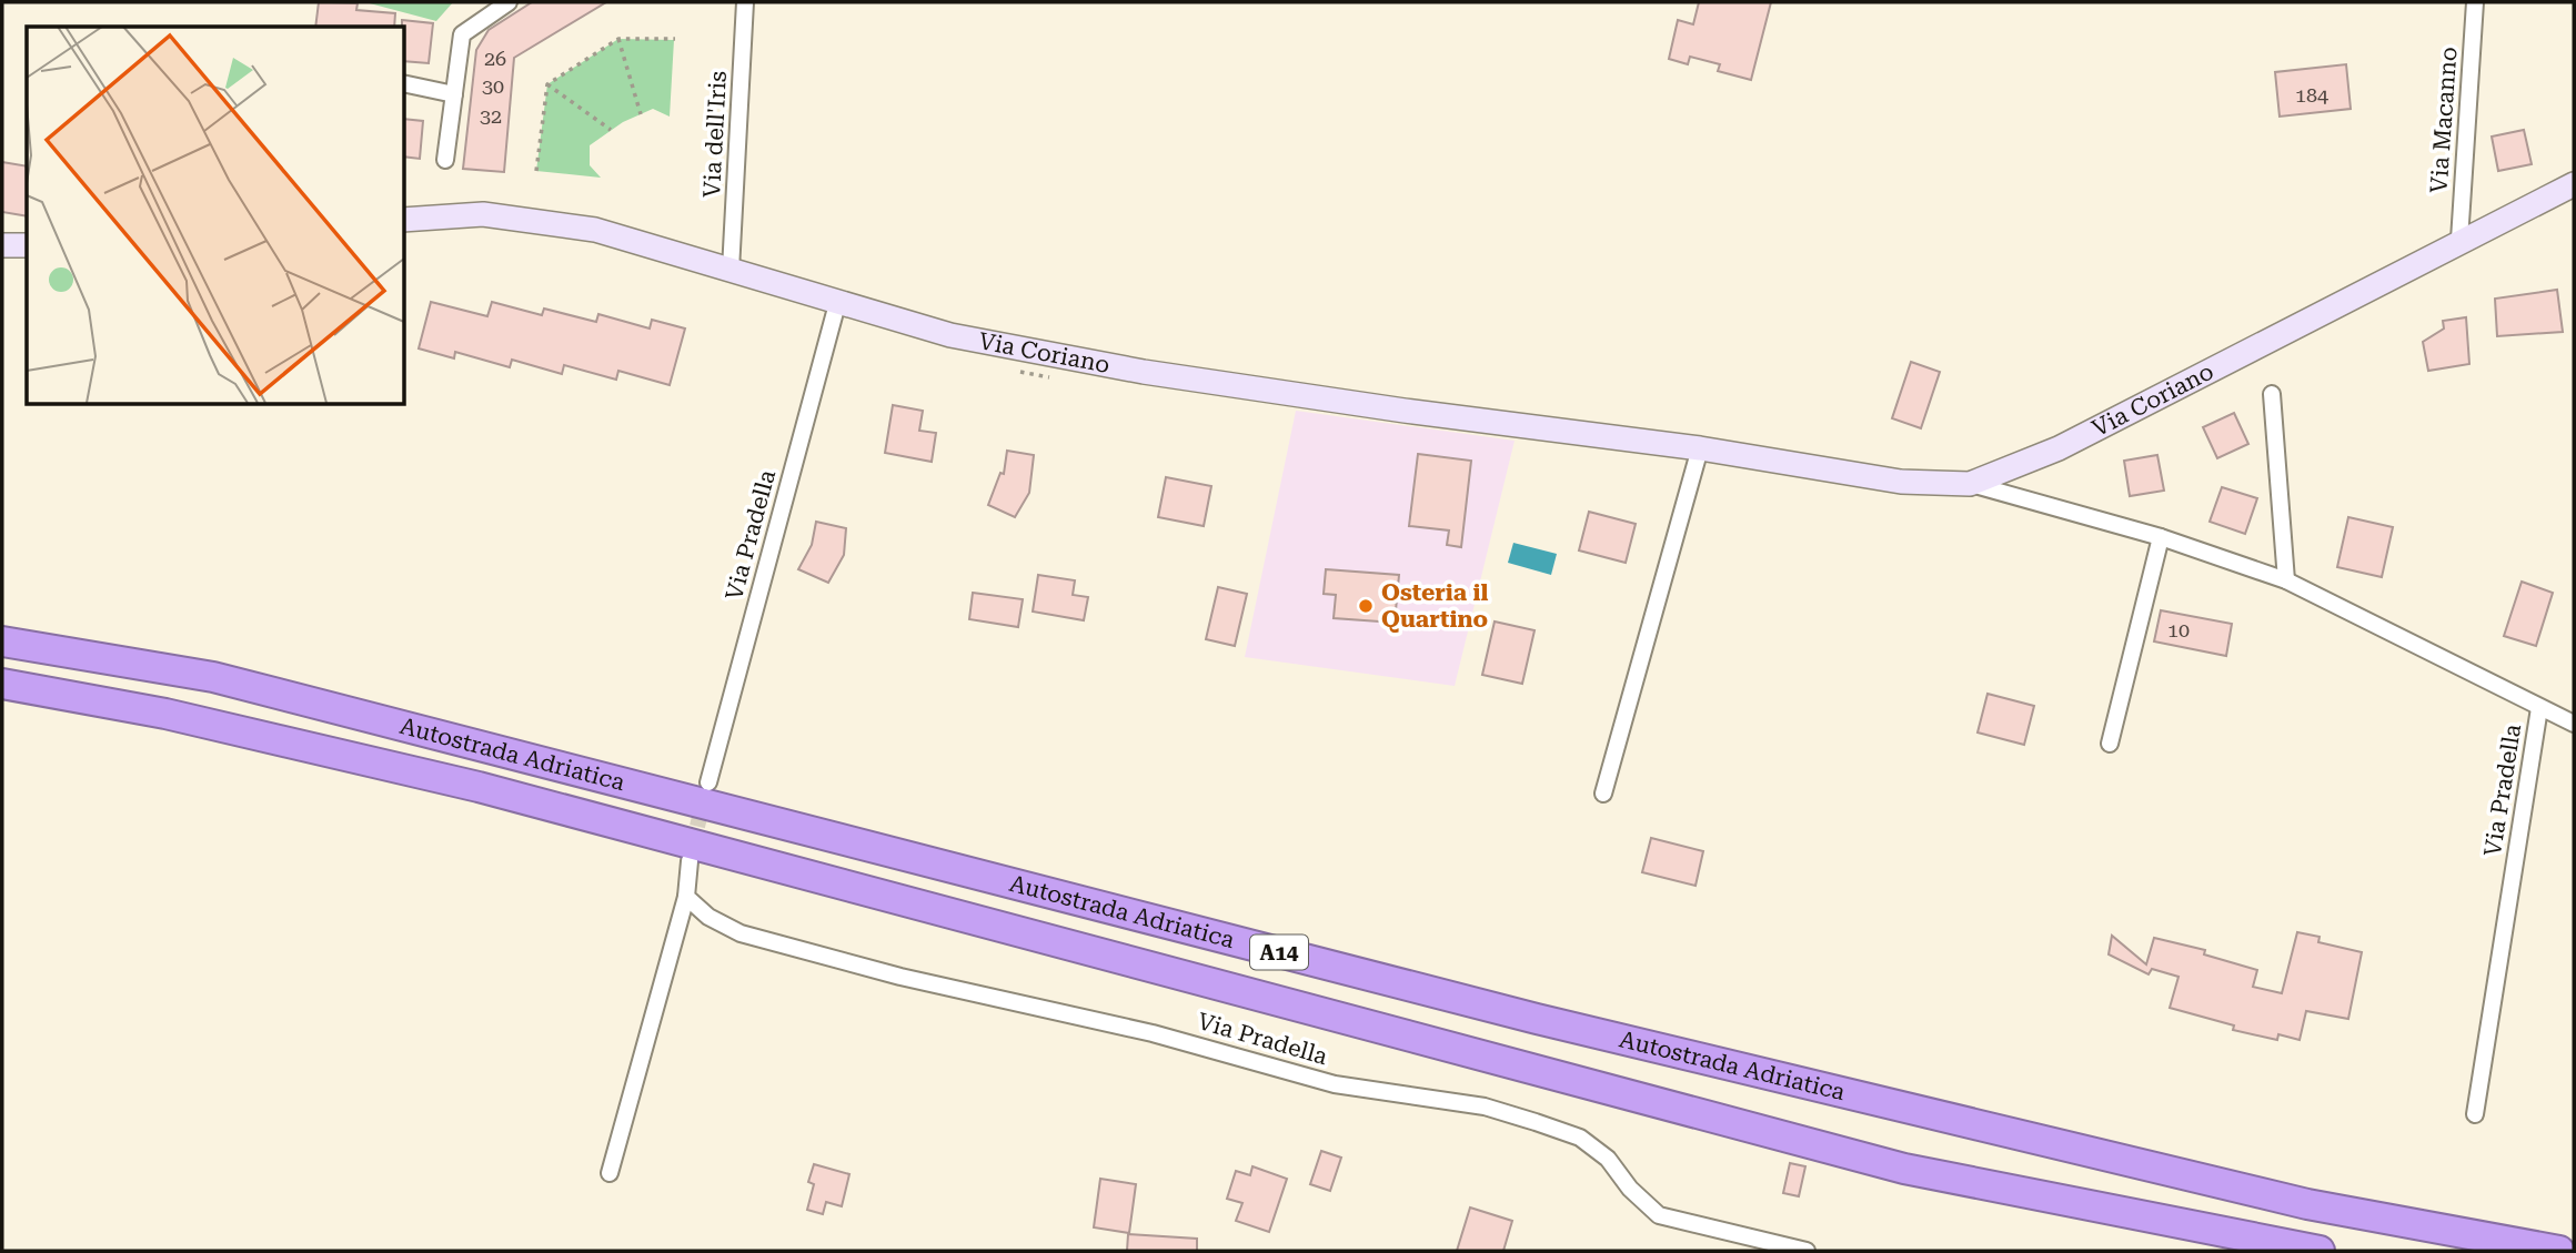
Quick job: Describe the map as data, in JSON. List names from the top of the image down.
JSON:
{
  "streets": {
    "highway": ["Autostrada Adriatica", "A14"],
    "main road": ["Via Coriano"],
    "street": ["Via Macanno", "Via dell'Iris", "Via Pradella"]
  },
  "crossings": [
    ["Via Macanno", "Via Coriano"],
    ["Via dell'Iris", "Via Coriano"],
    ["Via Coriano", "Via Pradella"]
  ],
  "places": ["Osteria il Quartino"],
  "house_numbers": [
    "26",
    "30",
    "184",
    "32",
    "10"
  ]
}
